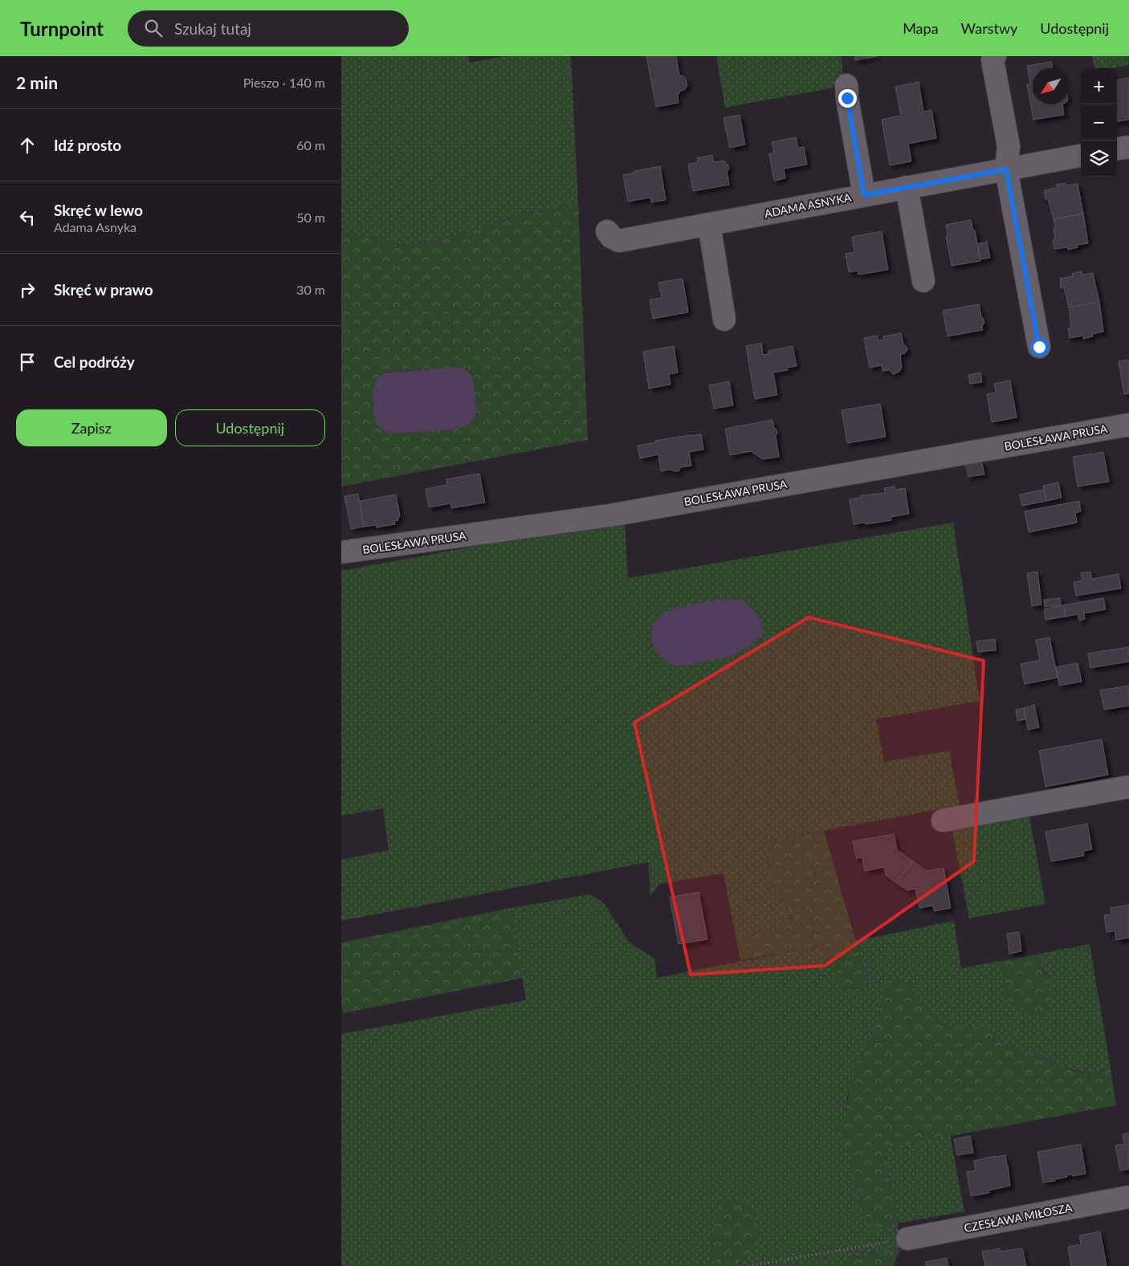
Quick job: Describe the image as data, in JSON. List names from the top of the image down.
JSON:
{
  "streets": {
    "street": ["ADAMA ASNYKA", "BOLESŁAWA PRUSA", "CZESŁAWA MIŁOSZA"]
  },
  "north": "bottom left",
  "page": {
    "header": "Turnpoint",
    "search": "Szukaj tutaj",
    "nav": ["Mapa", "Warstwy", "Udostępnij"],
    "heading": ["2 min", "Pieszo · 140 m"],
    "map_buttons": ["+", "−"],
    "list": [
      ["Idź prosto", "60 m"],
      ["Skręć w lewo", "Adama Asnyka", "50 m"],
      ["Skręć w prawo", "30 m"],
      "Cel podróży"
    ],
    "buttons": ["Zapisz", "Udostępnij"]
  }
}
